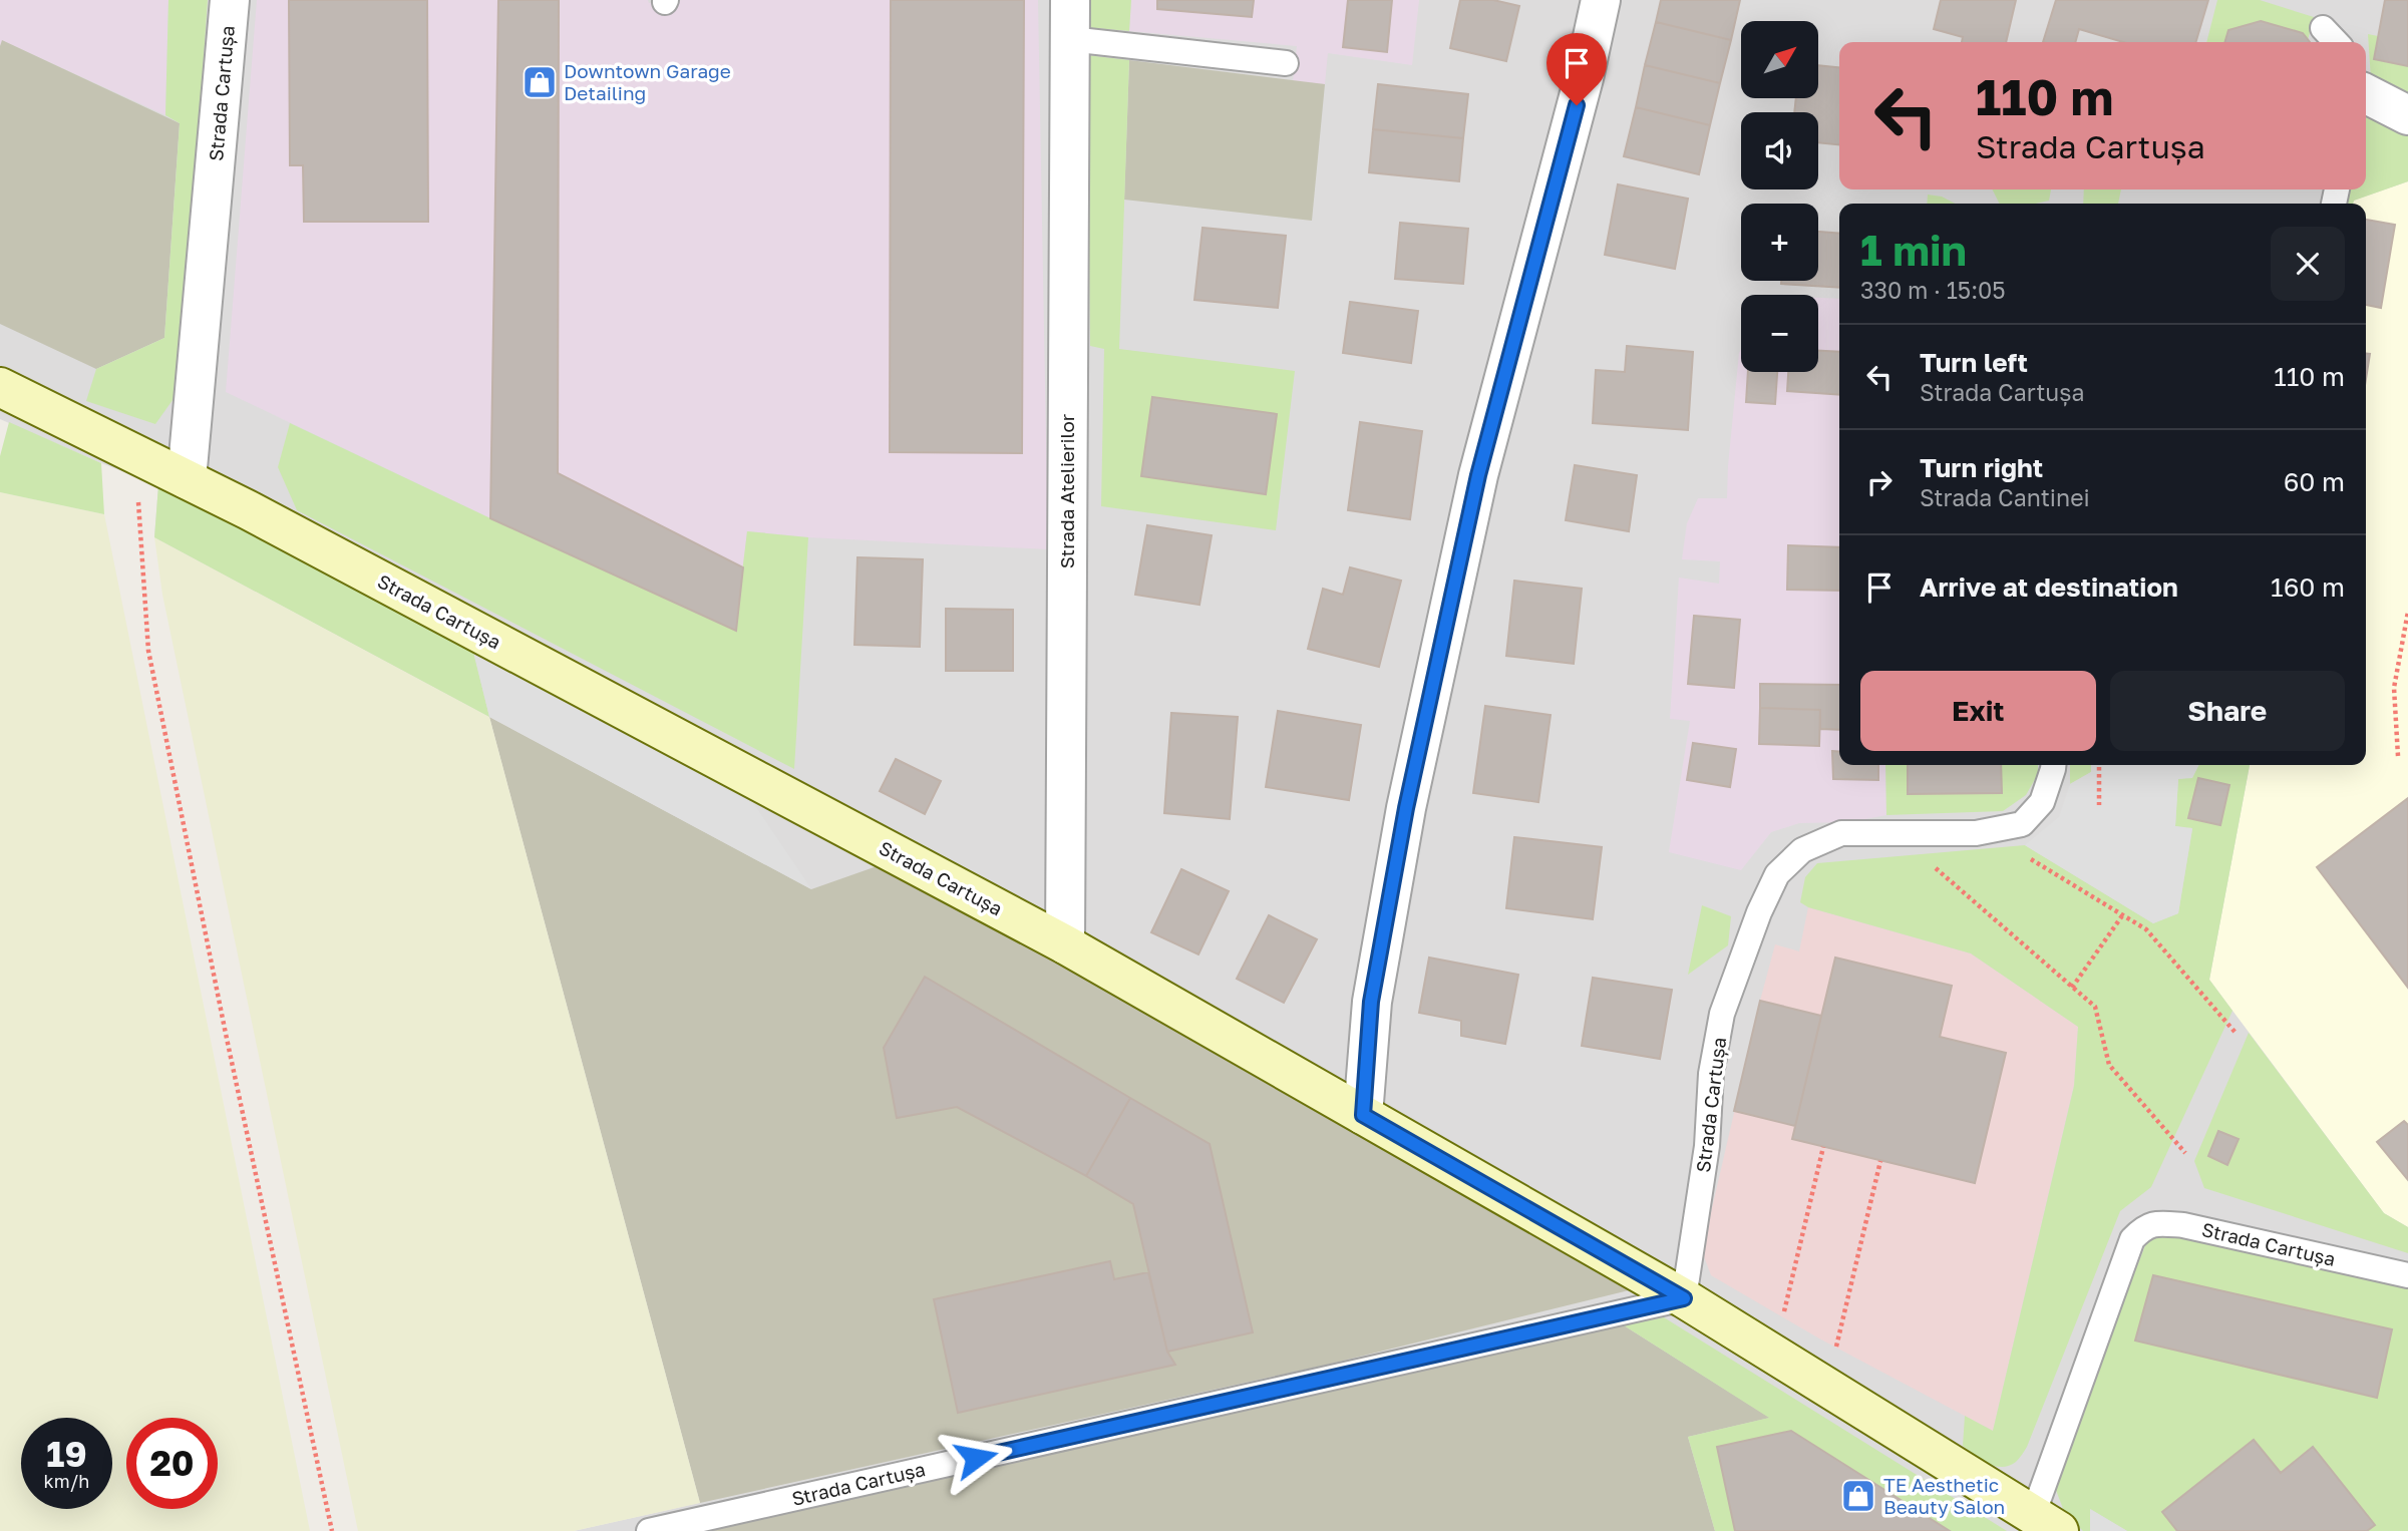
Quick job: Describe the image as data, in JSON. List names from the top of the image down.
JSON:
{
  "streets": {
    "street": ["Strada Cartușa", "Strada Atelierilor"]
  },
  "crossings": [
    ["Strada Cartușa", "Strada Atelierilor"]
  ],
  "places": {
    "shop": ["Downtown Garage Detailing", "TE Aesthetic Beauty Salon"]
  },
  "north": "top right",
  "page": {
    "map_buttons": ["+", "−"],
    "turn": ["110 m", "Strada Cartușa"],
    "heading": ["1 min", "330 m · 15:05"],
    "list": [
      {
        "name": "Turn left",
        "note": "Strada Cartușa",
        "value": "110 m"
      },
      {
        "name": "Turn right",
        "note": "Strada Cantinei",
        "value": "60 m"
      },
      {
        "name": "Arrive at destination",
        "value": "160 m"
      }
    ],
    "buttons": ["Exit", "Share"],
    "speed": "19 km/h",
    "limit": "20"
  }
}
